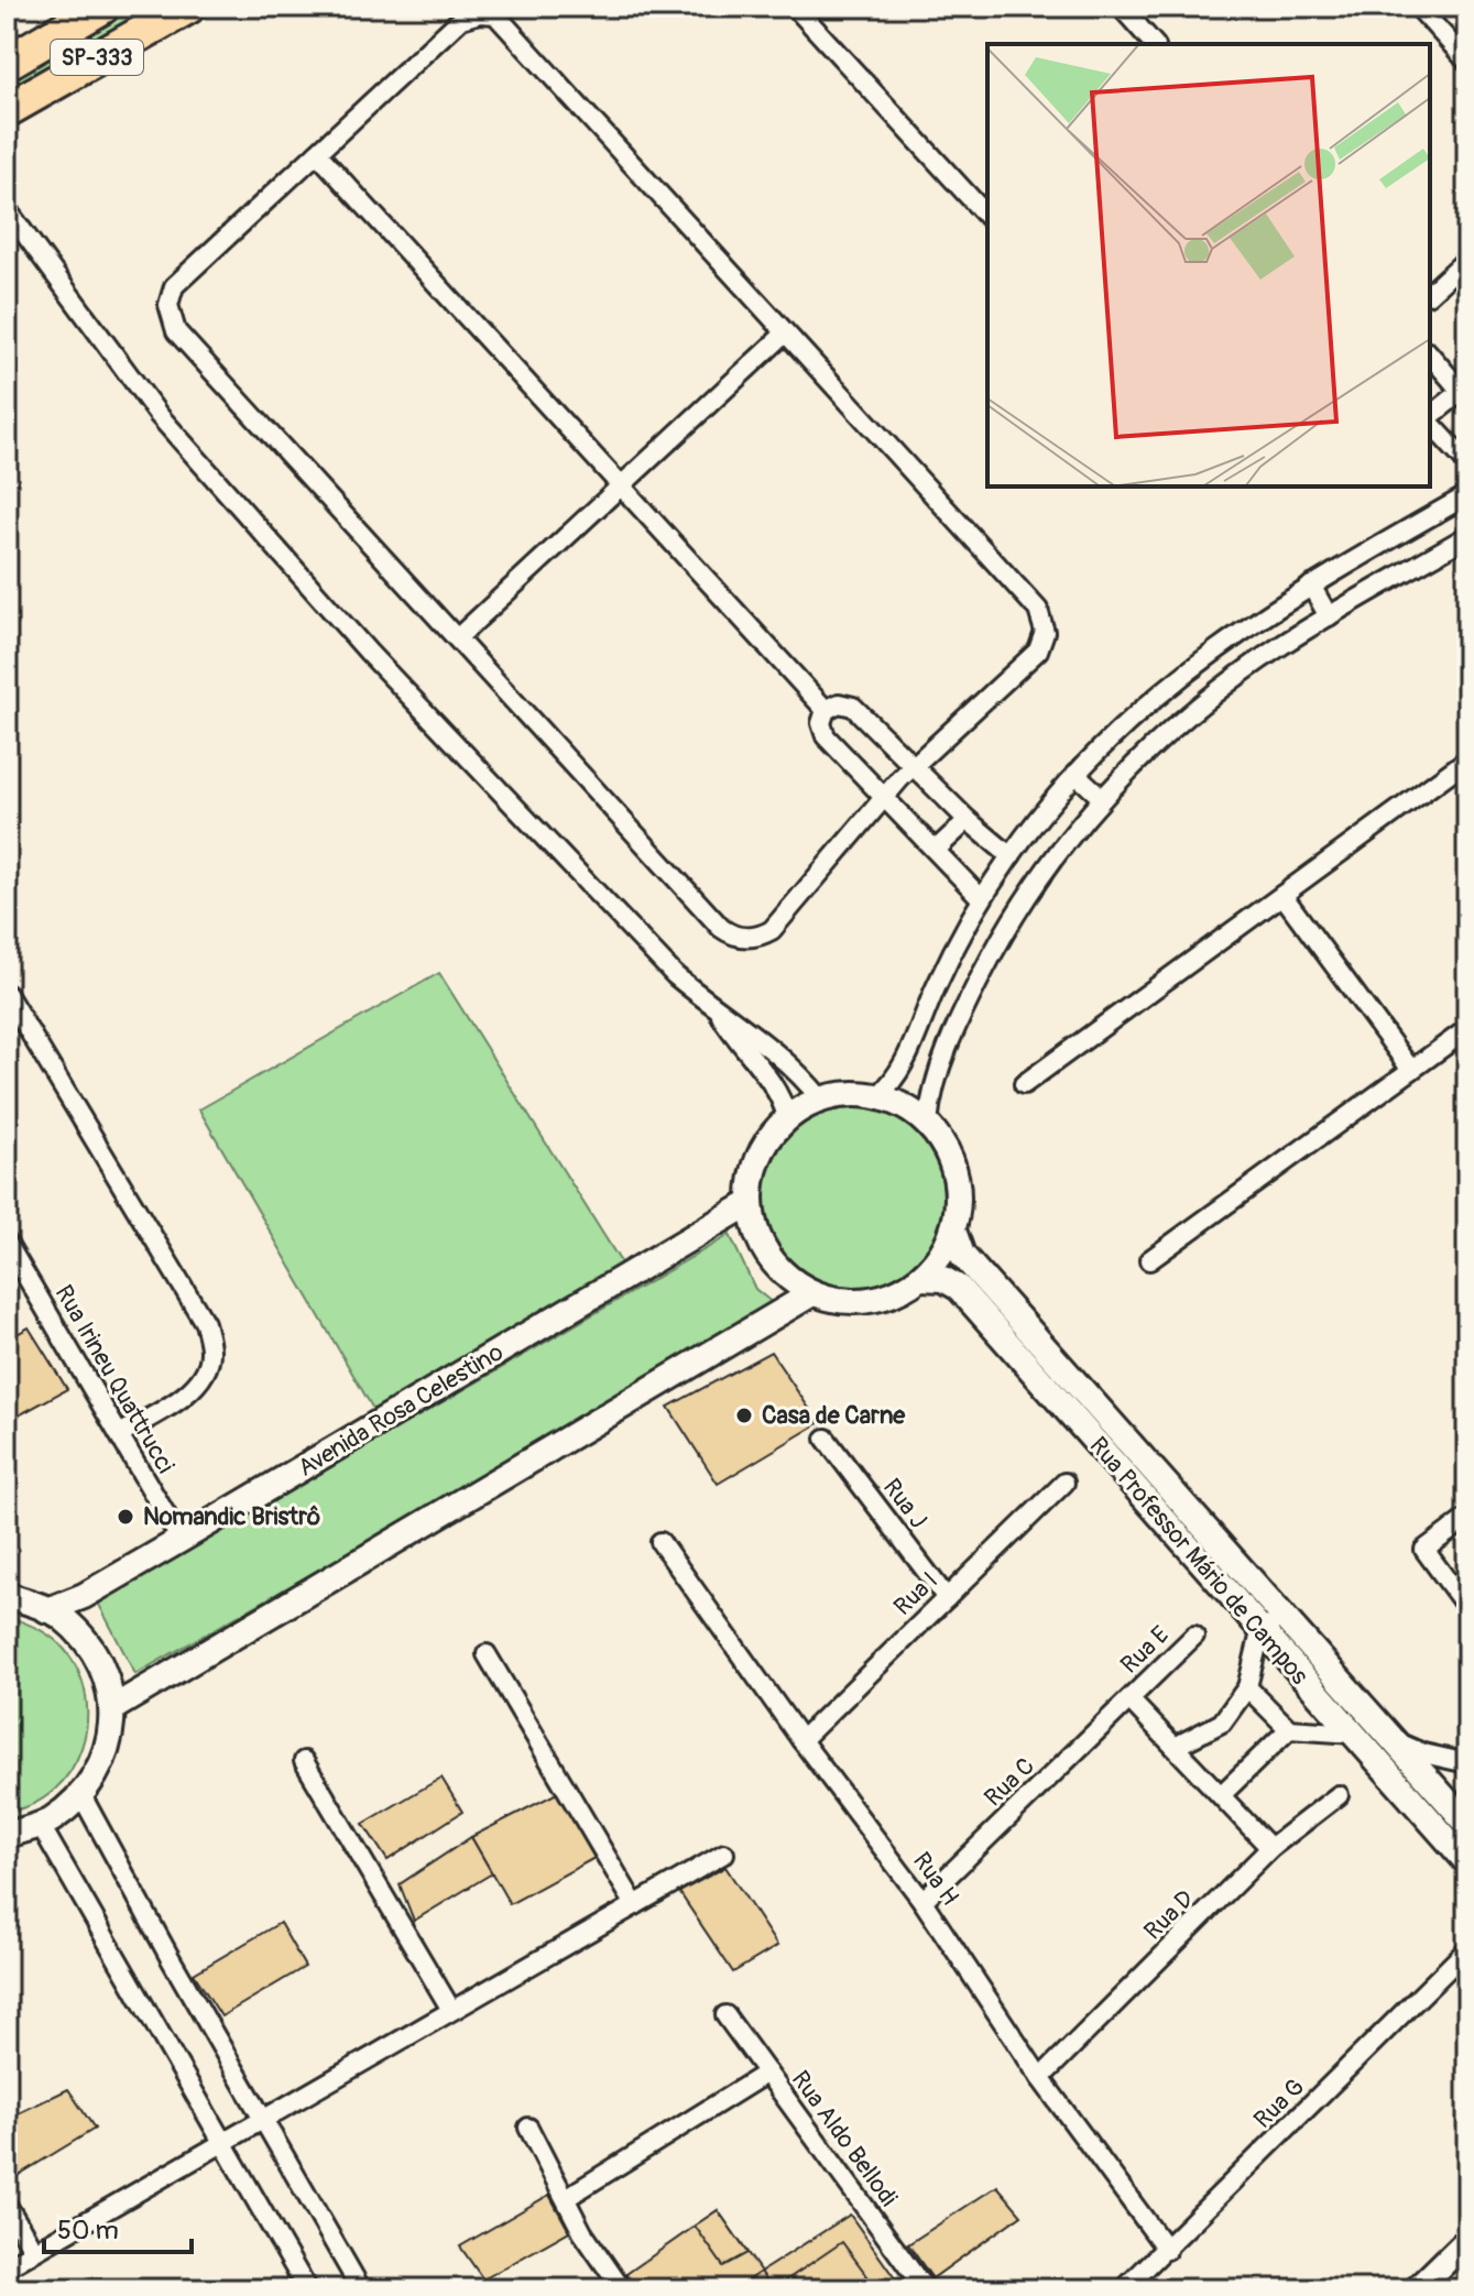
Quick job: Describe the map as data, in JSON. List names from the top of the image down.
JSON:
{
  "streets": {
    "highway": ["SP-333"],
    "street": [
      "Rua Irineu Quattrucci",
      "Avenida Rosa Celestino",
      "Rua J",
      "Rua Professor Mário de Campos",
      "Rua I",
      "Rua E",
      "Rua C",
      "Rua H",
      "Rua D",
      "Rua G",
      "Rua Aldo Bellodi"
    ]
  },
  "crossings": [
    ["Rua Irineu Quattrucci", "Avenida Rosa Celestino"],
    ["Avenida Rosa Celestino", "Rua Professor Mário de Campos"],
    ["Rua J", "Rua I"],
    ["Rua I", "Rua H"],
    ["Rua E", "Rua C"],
    ["Rua C", "Rua H"],
    ["Rua H", "Rua D"],
    ["Rua H", "Rua G"]
  ],
  "places": ["Casa de Carne", "Nomandic Bristrô"],
  "scale_bar": "50 m"
}
